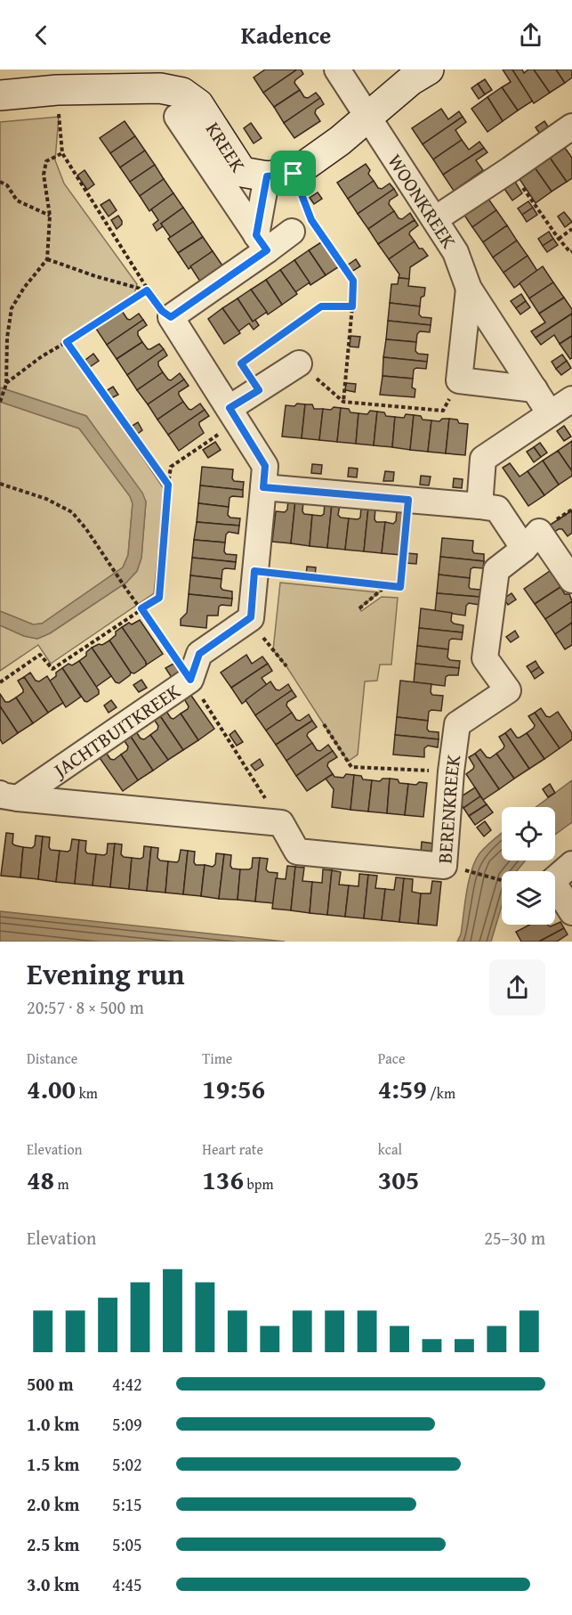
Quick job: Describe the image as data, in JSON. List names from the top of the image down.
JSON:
{
  "streets": {
    "street": [
      "KREEK",
      "WOONKREEK",
      "JACHTBUITKREEK",
      "BERENKREEK"
    ]
  },
  "page": {
    "header": "Kadence",
    "heading": ["Evening run", "20:57 · 8 × 500 m"],
    "stats": [
      ["Distance", "4.00 km"],
      ["Time", "19:56"],
      ["Pace", "4:59 /km"],
      ["Elevation", "48 m"],
      ["Heart rate", "136 bpm"],
      ["kcal", "305"]
    ],
    "chart": ["Elevation", "25–30 m"],
    "list": [
      {
        "name": "500 m",
        "note": "4:42"
      },
      {
        "name": "1.0 km",
        "note": "5:09"
      },
      {
        "name": "1.5 km",
        "note": "5:02"
      },
      {
        "name": "2.0 km",
        "note": "5:15"
      },
      {
        "name": "2.5 km",
        "note": "5:05"
      },
      {
        "name": "3.0 km",
        "note": "4:45"
      }
    ]
  }
}
